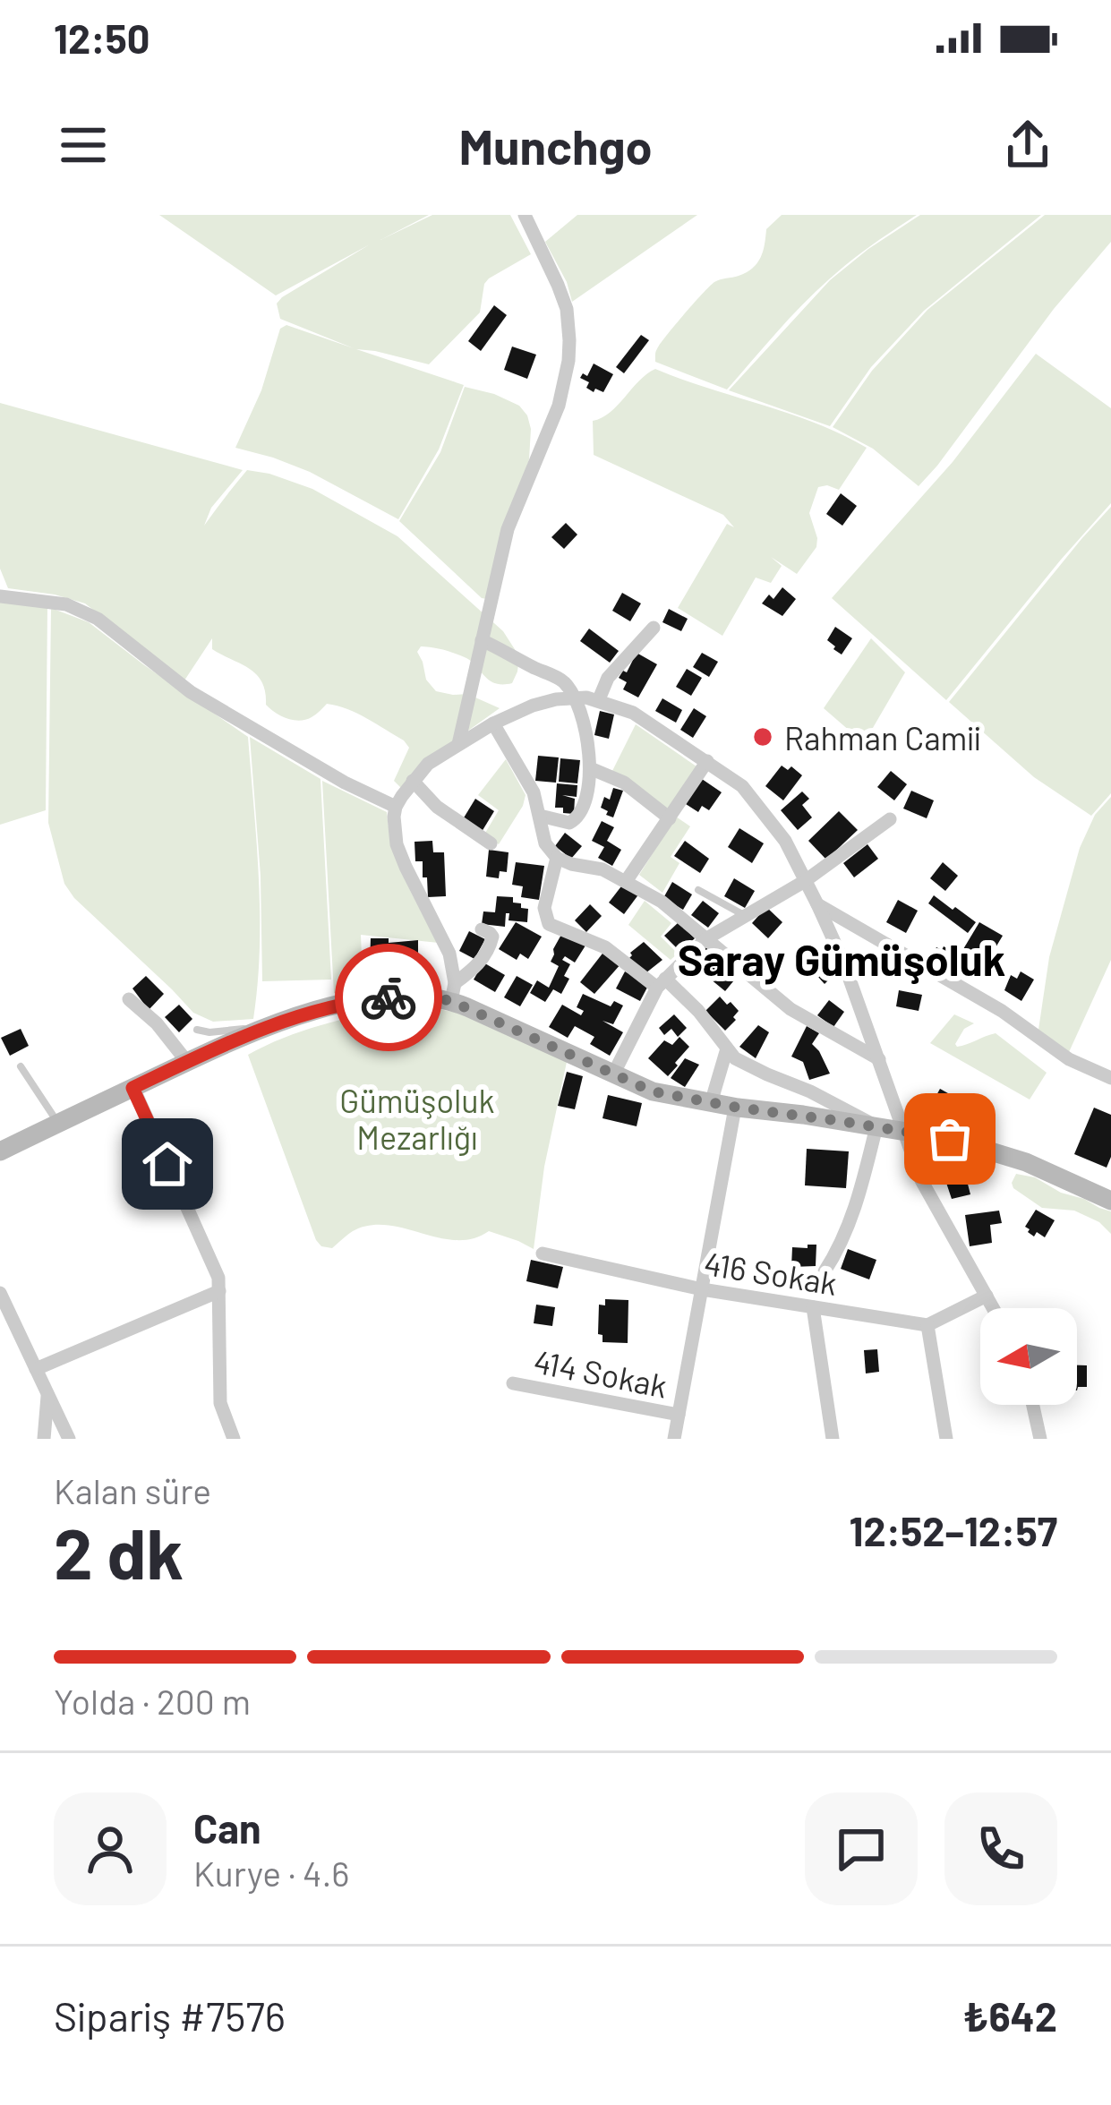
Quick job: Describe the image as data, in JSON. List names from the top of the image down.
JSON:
{
  "streets": {
    "street": ["416 Sokak", "414 Sokak"]
  },
  "districts": ["Saray Gümüşoluk"],
  "parks": ["Gümüşoluk Mezarlığı"],
  "places": ["Rahman Camii"],
  "north": "left",
  "page": {
    "status": "12:50",
    "header": "Munchgo",
    "heading": ["2 dk", "Kalan süre", "12:52–12:57"],
    "panel": [
      "Can",
      "Kurye · 4.6",
      "Sipariş #7576",
      "₺642"
    ],
    "bar": "Yolda · 200 m"
  }
}
